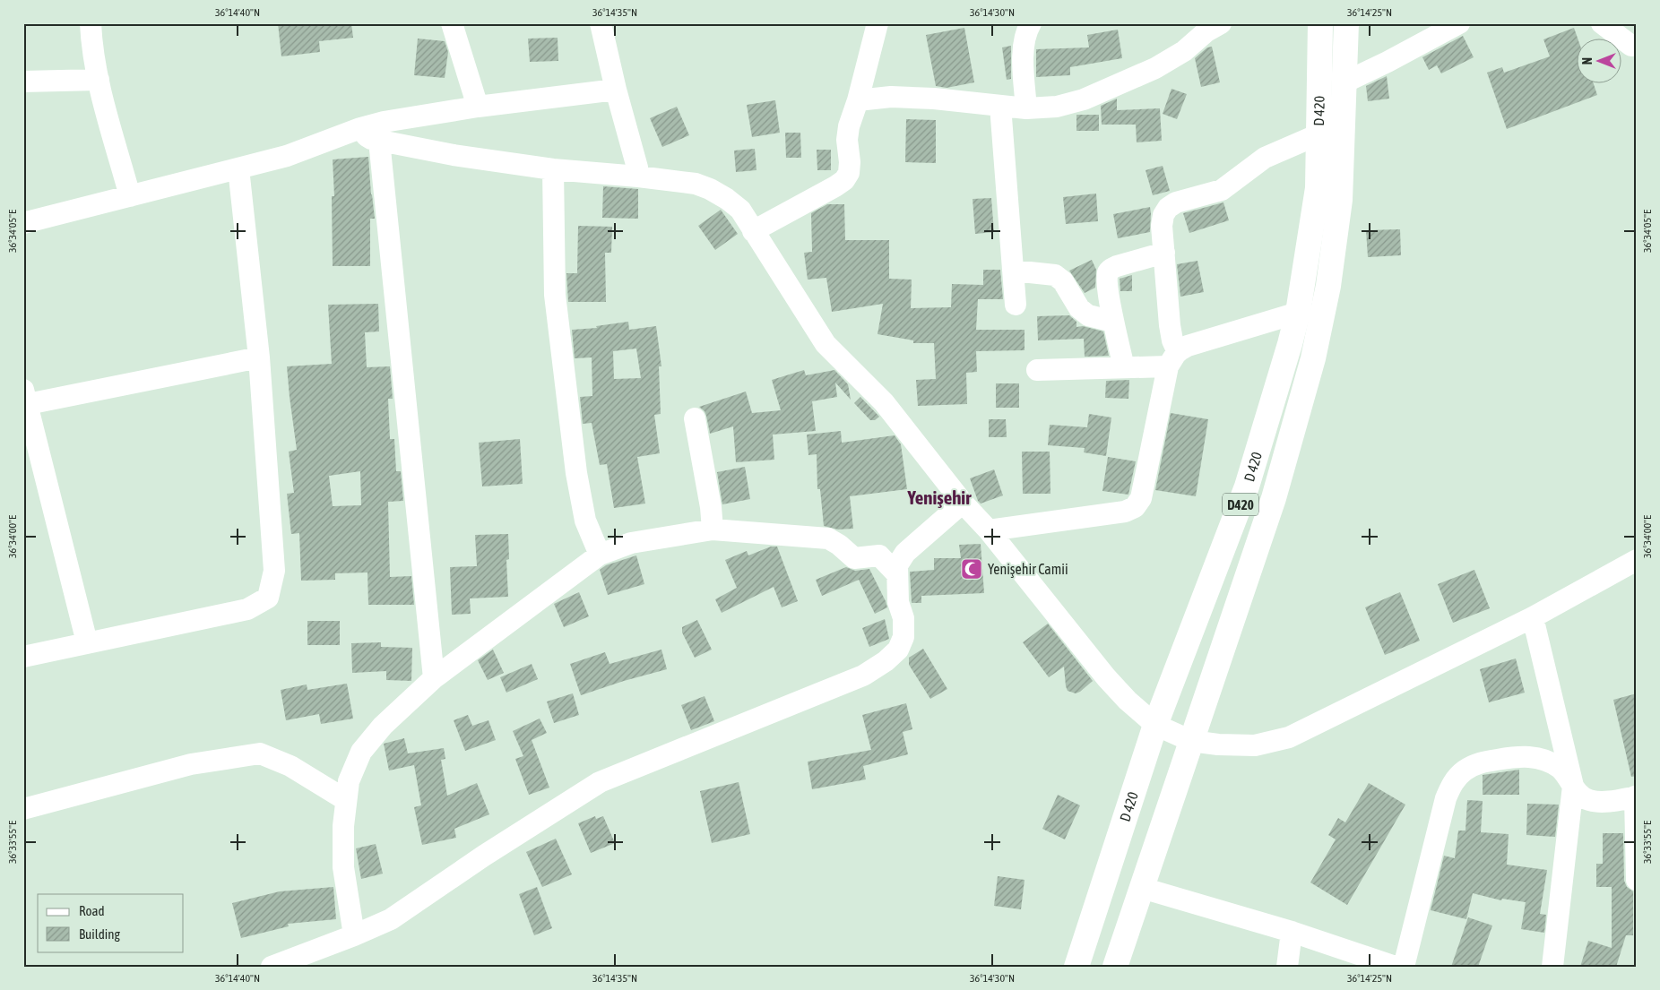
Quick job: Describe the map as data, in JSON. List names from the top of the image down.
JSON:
{
  "streets": {
    "highway": ["D 420", "D420"]
  },
  "districts": ["Yenişehir"],
  "places": {
    "mosque": ["Yenişehir Camii"]
  },
  "legend": ["Road", "Building"],
  "north": "left",
  "coordinates": [
    "36°14'40\"N",
    "36°14'35\"N",
    "36°14'30\"N",
    "36°14'25\"N",
    "36°34'05\"E",
    "36°34'00\"E",
    "36°33'55\"E"
  ]
}
